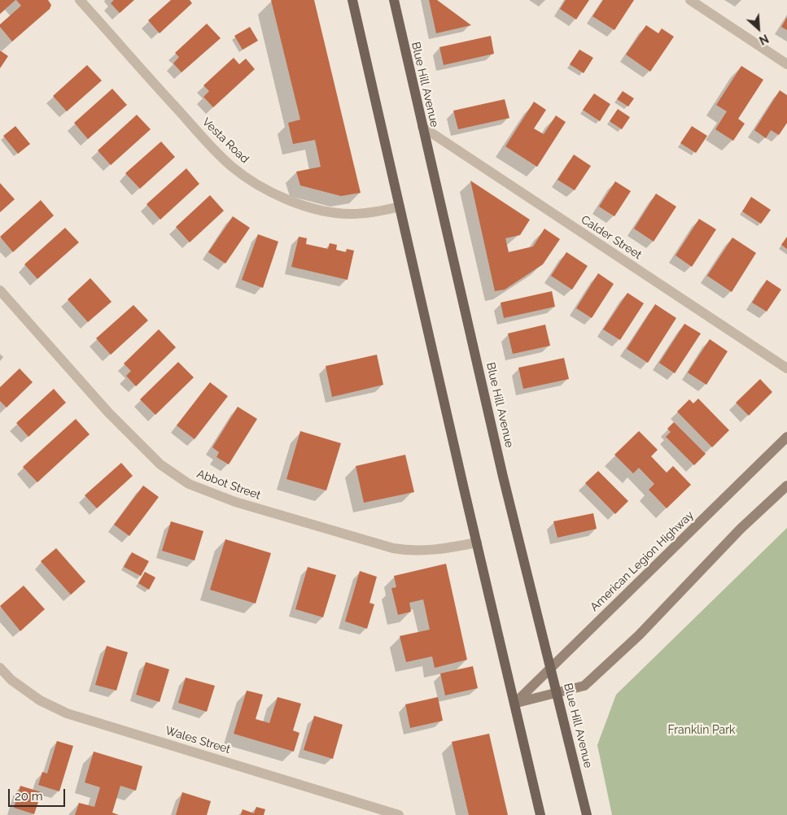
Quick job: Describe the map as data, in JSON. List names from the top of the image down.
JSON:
{
  "streets": {
    "main road": ["Blue Hill Avenue", "American Legion Highway"],
    "street": [
      "Vesta Road",
      "Calder Street",
      "Abbot Street",
      "Wales Street"
    ]
  },
  "crossings": [
    ["Blue Hill Avenue", "Calder Street"],
    ["Blue Hill Avenue", "American Legion Highway"]
  ],
  "parks": ["Franklin Park"],
  "scale_bar": "20 m",
  "north": "bottom right"
}
